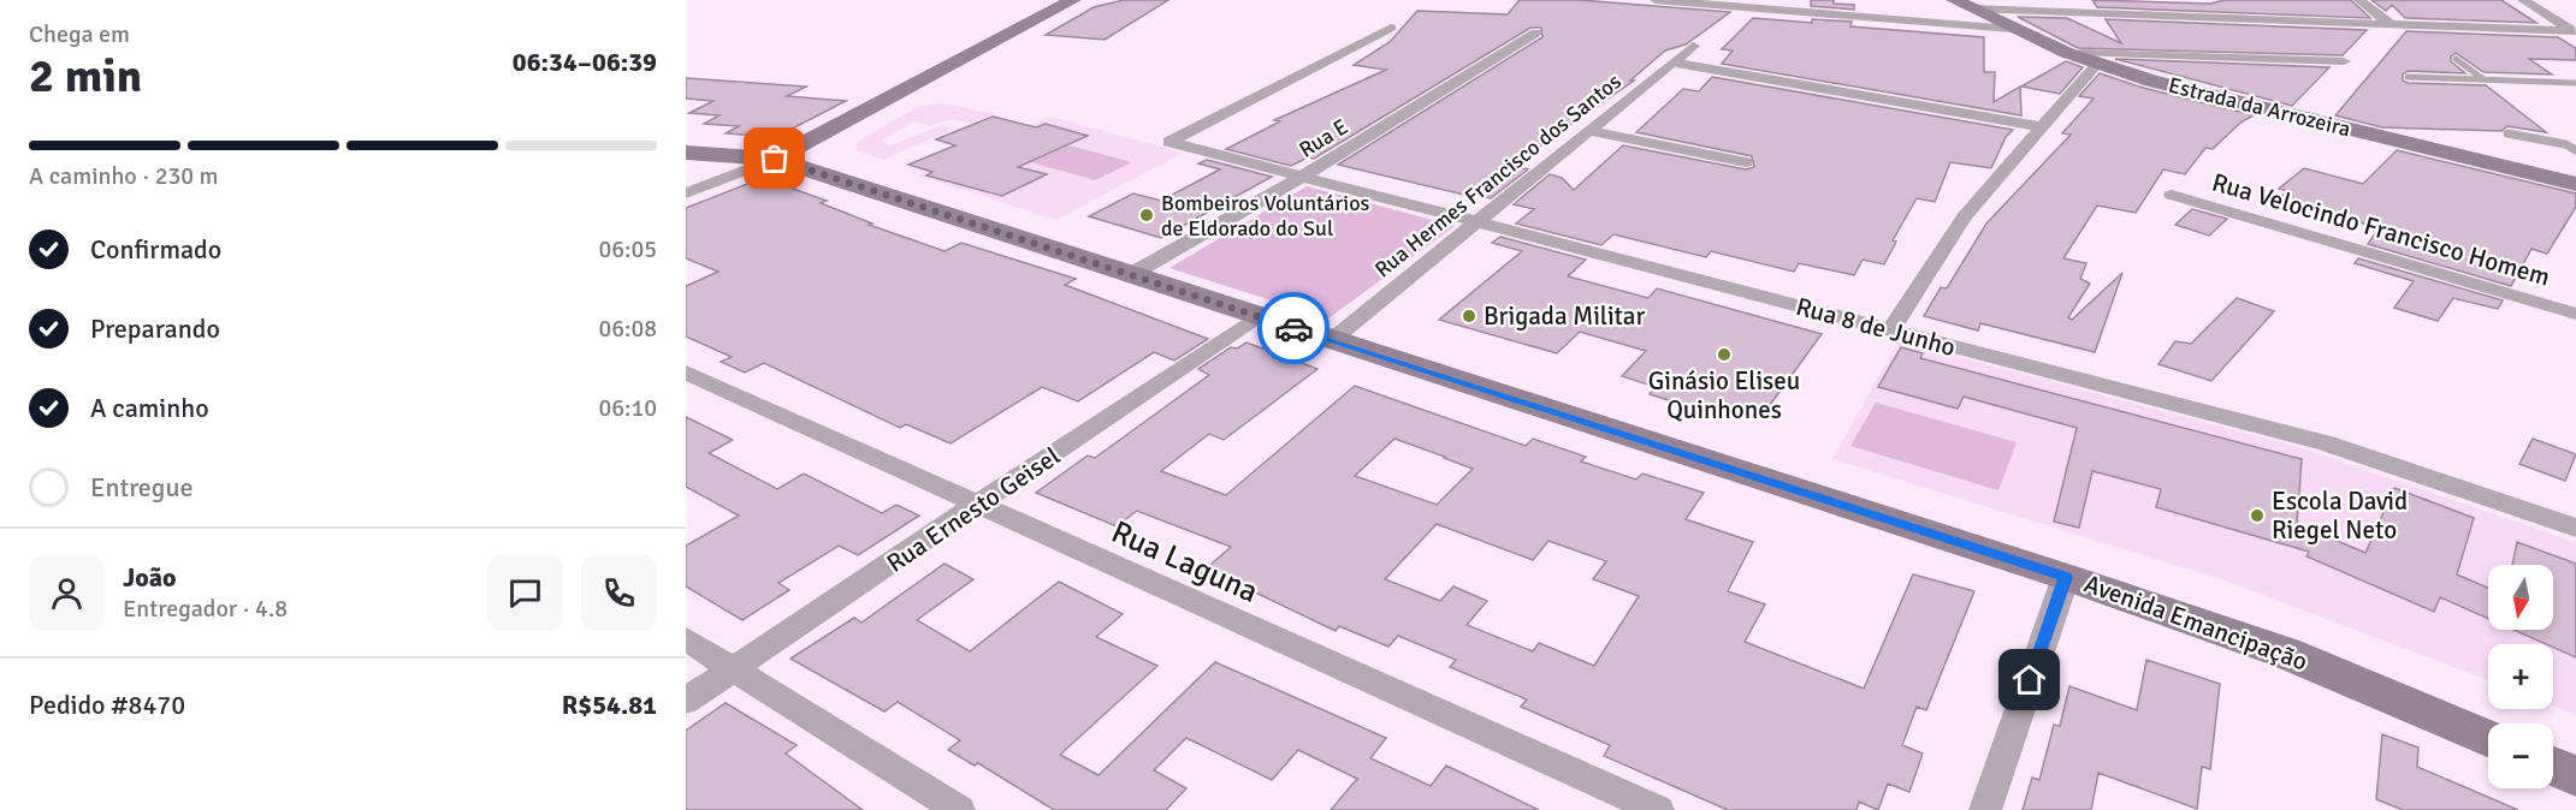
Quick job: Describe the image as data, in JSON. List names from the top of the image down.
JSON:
{
  "streets": {
    "main road": ["Estrada da Arrozeira", "Avenida Emancipação"],
    "street": [
      "Rua E",
      "Rua Hermes Francisco dos Santos",
      "Rua Velocindo Francisco Homem",
      "Rua 8 de Junho",
      "Rua Ernesto Geisel",
      "Rua Laguna"
    ]
  },
  "crossings": [
    ["Rua E", "Rua 8 de Junho"],
    ["Rua E", "Avenida Emancipação"],
    ["Rua Hermes Francisco dos Santos", "Rua 8 de Junho"],
    ["Rua Hermes Francisco dos Santos", "Avenida Emancipação"],
    ["Rua Ernesto Geisel", "Rua Laguna"],
    ["Rua Ernesto Geisel", "Avenida Emancipação"]
  ],
  "places": [
    "Bombeiros Voluntários de Eldorado do Sul",
    "Brigada Militar",
    "Ginásio Eliseu Quinhones",
    "Escola David Riegel Neto"
  ],
  "north": "bottom",
  "page": {
    "heading": ["2 min", "Chega em", "06:34–06:39"],
    "panel": [
      "João",
      "Entregador · 4.8",
      "Pedido #8470",
      "R$54.81"
    ],
    "bar": "A caminho · 230 m",
    "list": [
      ["Confirmado", "06:05"],
      ["Preparando", "06:08"],
      ["A caminho", "06:10"],
      "Entregue"
    ],
    "map_buttons": ["+", "−"]
  }
}
